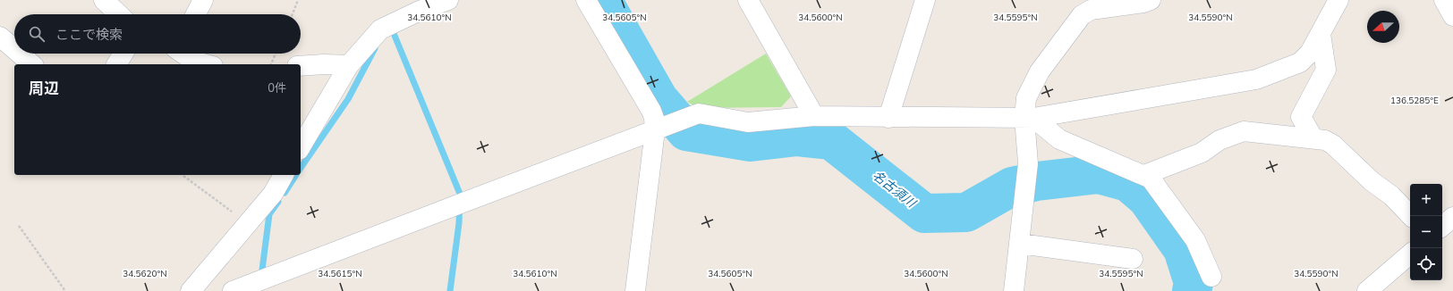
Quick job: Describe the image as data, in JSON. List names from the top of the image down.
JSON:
{
  "water": ["名古須川"],
  "north": "left",
  "page": {
    "search": "ここで検索",
    "heading": ["周辺", "0件"],
    "map_buttons": ["+", "−"]
  },
  "coordinates": [
    "34.5610°N",
    "34.5605°N",
    "34.5600°N",
    "34.5595°N",
    "34.5590°N",
    "136.5285°E",
    "34.5620°N",
    "34.5615°N"
  ]
}
